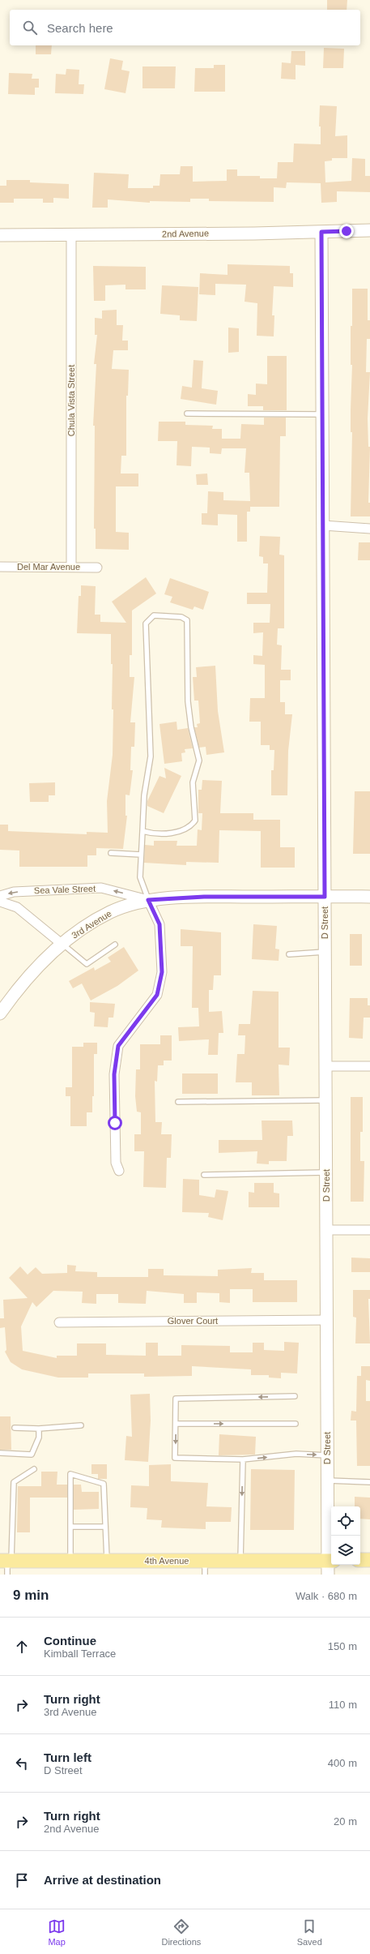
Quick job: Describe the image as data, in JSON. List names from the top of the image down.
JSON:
{
  "streets": {
    "main road": ["4th Avenue"],
    "street": [
      "2nd Avenue",
      "Chula Vista Street",
      "Del Mar Avenue",
      "Sea Vale Street",
      "D Street",
      "3rd Avenue",
      "Glover Court"
    ]
  },
  "crossings": [
    ["2nd Avenue", "Chula Vista Street"],
    ["2nd Avenue", "D Street"],
    ["Chula Vista Street", "Del Mar Avenue"],
    ["Sea Vale Street", "3rd Avenue"],
    ["D Street", "3rd Avenue"],
    ["D Street", "Glover Court"],
    ["D Street", "4th Avenue"]
  ],
  "one_way": ["Sea Vale Street"],
  "page": {
    "search": "Search here",
    "heading": ["9 min", "Walk · 680 m"],
    "list": [
      ["Continue", "Kimball Terrace", "150 m"],
      ["Turn right", "3rd Avenue", "110 m"],
      ["Turn left", "D Street", "400 m"],
      ["Turn right", "2nd Avenue", "20 m"],
      "Arrive at destination"
    ],
    "nav": ["Map", "Directions", "Saved"]
  }
}
